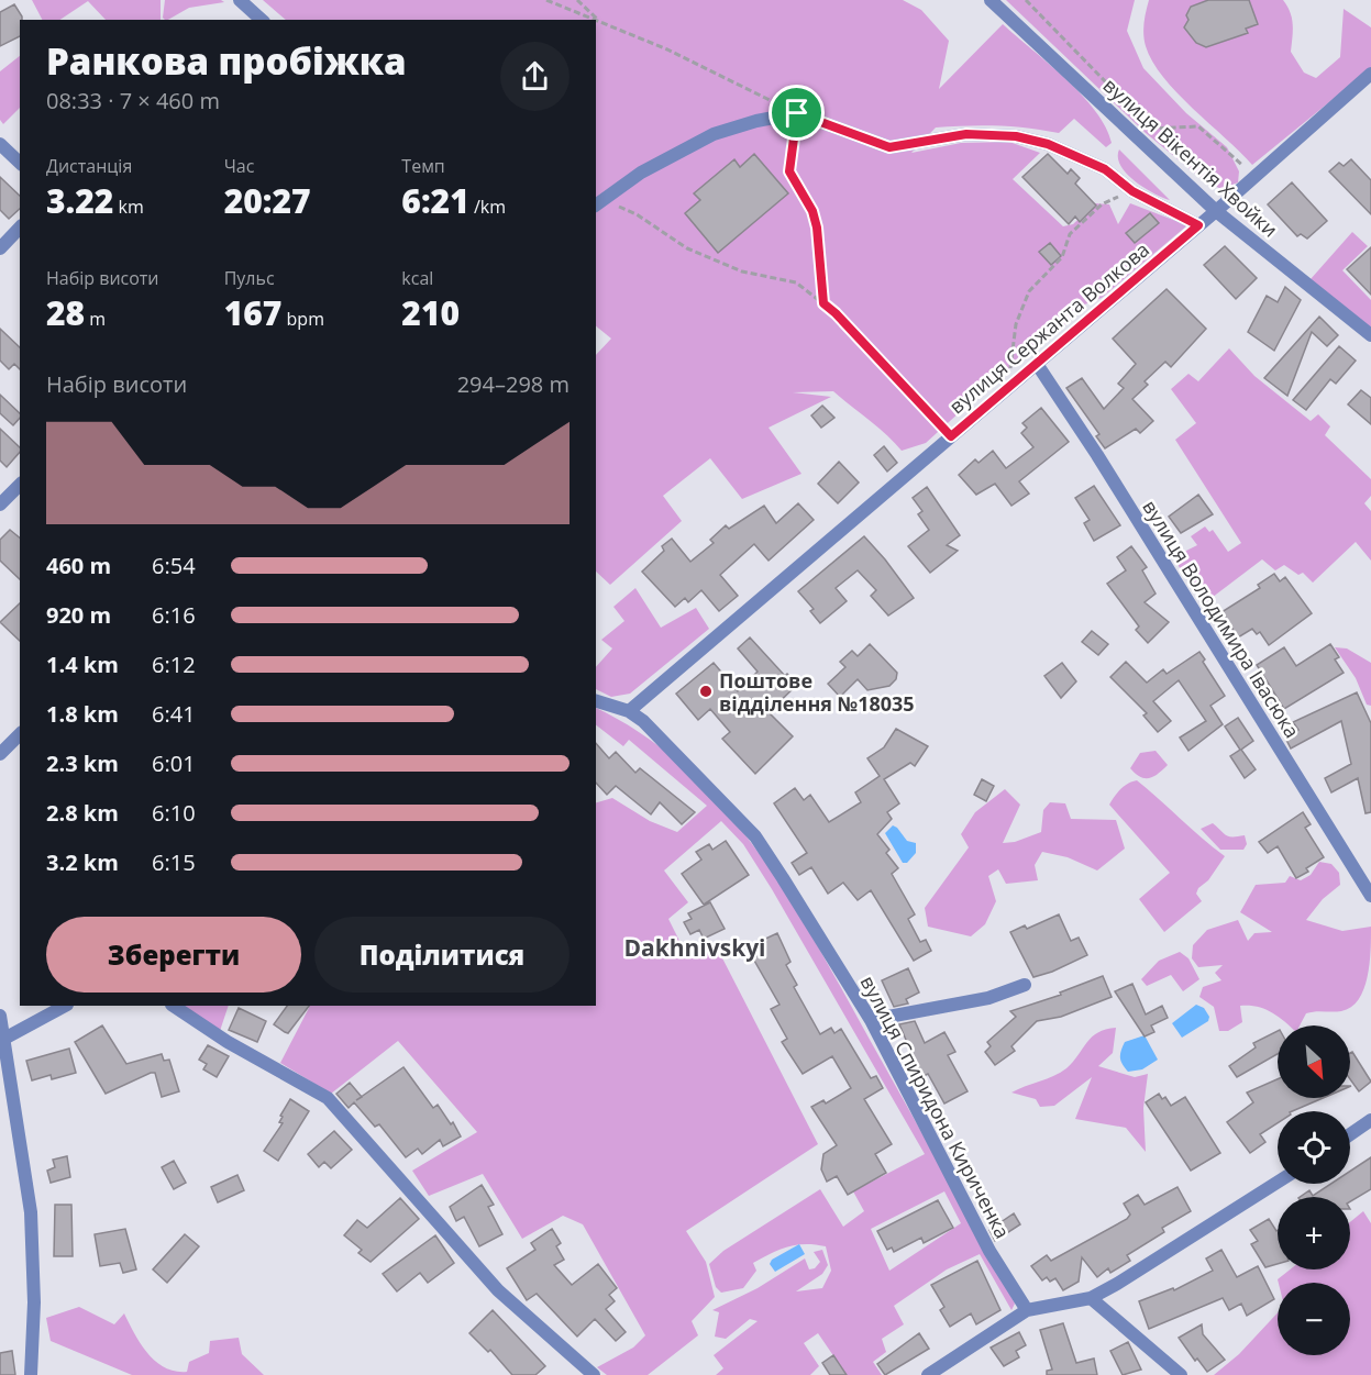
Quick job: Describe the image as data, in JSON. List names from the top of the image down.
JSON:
{
  "streets": {
    "street": [
      "вулиця Вікентія Хвойки",
      "вулиця Сержанта Волкова",
      "вулиця Володимира Івасюка",
      "вулиця Спиридона Кириченка"
    ]
  },
  "crossings": [
    ["вулиця Вікентія Хвойки", "вулиця Сержанта Волкова"],
    ["вулиця Сержанта Волкова", "вулиця Володимира Івасюка"],
    ["вулиця Сержанта Волкова", "вулиця Спиридона Кириченка"]
  ],
  "districts": ["Dakhnivskyi"],
  "places": ["Поштове відділення №18035"],
  "north": "bottom right",
  "page": {
    "heading": ["Ранкова пробіжка", "08:33 · 7 × 460 m"],
    "stats": [
      ["Дистанція", "3.22 km"],
      ["Час", "20:27"],
      ["Темп", "6:21 /km"],
      ["Набір висоти", "28 m"],
      ["Пульс", "167 bpm"],
      ["kcal", "210"]
    ],
    "chart": ["Набір висоти", "294–298 m"],
    "list": [
      {
        "name": "460 m",
        "note": "6:54"
      },
      {
        "name": "920 m",
        "note": "6:16"
      },
      {
        "name": "1.4 km",
        "note": "6:12"
      },
      {
        "name": "1.8 km",
        "note": "6:41"
      },
      {
        "name": "2.3 km",
        "note": "6:01"
      },
      {
        "name": "2.8 km",
        "note": "6:10"
      },
      {
        "name": "3.2 km",
        "note": "6:15"
      }
    ],
    "buttons": ["Зберегти", "Поділитися"],
    "map_buttons": ["+", "−"]
  }
}
